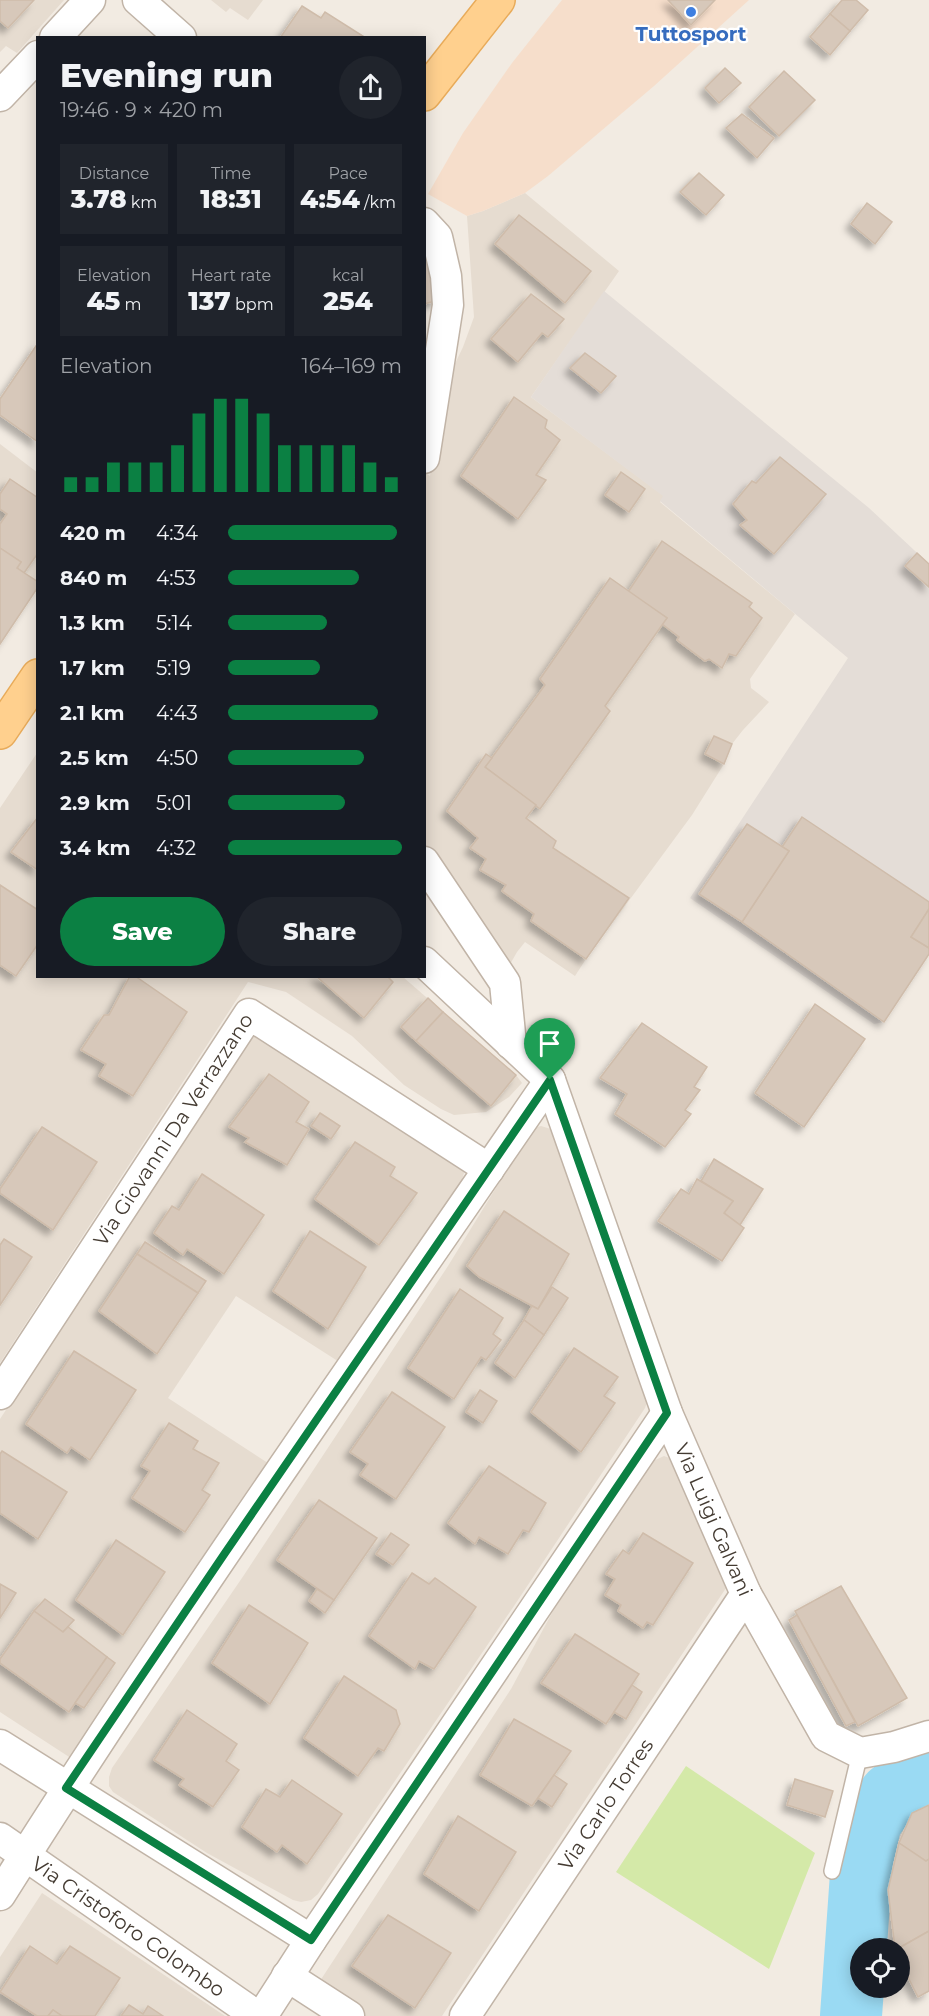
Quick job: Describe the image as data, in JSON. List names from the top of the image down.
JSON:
{
  "streets": {
    "street": [
      "Via Giovanni Da Verrazzano",
      "Via Luigi Galvani",
      "Via Carlo Torres",
      "Via Cristoforo Colombo"
    ]
  },
  "crossings": [
    ["Via Luigi Galvani", "Via Carlo Torres"]
  ],
  "places": ["Tuttosport"],
  "page": {
    "heading": ["Evening run", "19:46 · 9 × 420 m"],
    "stats": [
      ["Distance", "3.78 km"],
      ["Time", "18:31"],
      ["Pace", "4:54 /km"],
      ["Elevation", "45 m"],
      ["Heart rate", "137 bpm"],
      ["kcal", "254"]
    ],
    "chart": ["Elevation", "164–169 m"],
    "list": [
      {
        "name": "420 m",
        "note": "4:34"
      },
      {
        "name": "840 m",
        "note": "4:53"
      },
      {
        "name": "1.3 km",
        "note": "5:14"
      },
      {
        "name": "1.7 km",
        "note": "5:19"
      },
      {
        "name": "2.1 km",
        "note": "4:43"
      },
      {
        "name": "2.5 km",
        "note": "4:50"
      },
      {
        "name": "2.9 km",
        "note": "5:01"
      },
      {
        "name": "3.4 km",
        "note": "4:32"
      }
    ],
    "buttons": ["Save", "Share"]
  }
}
